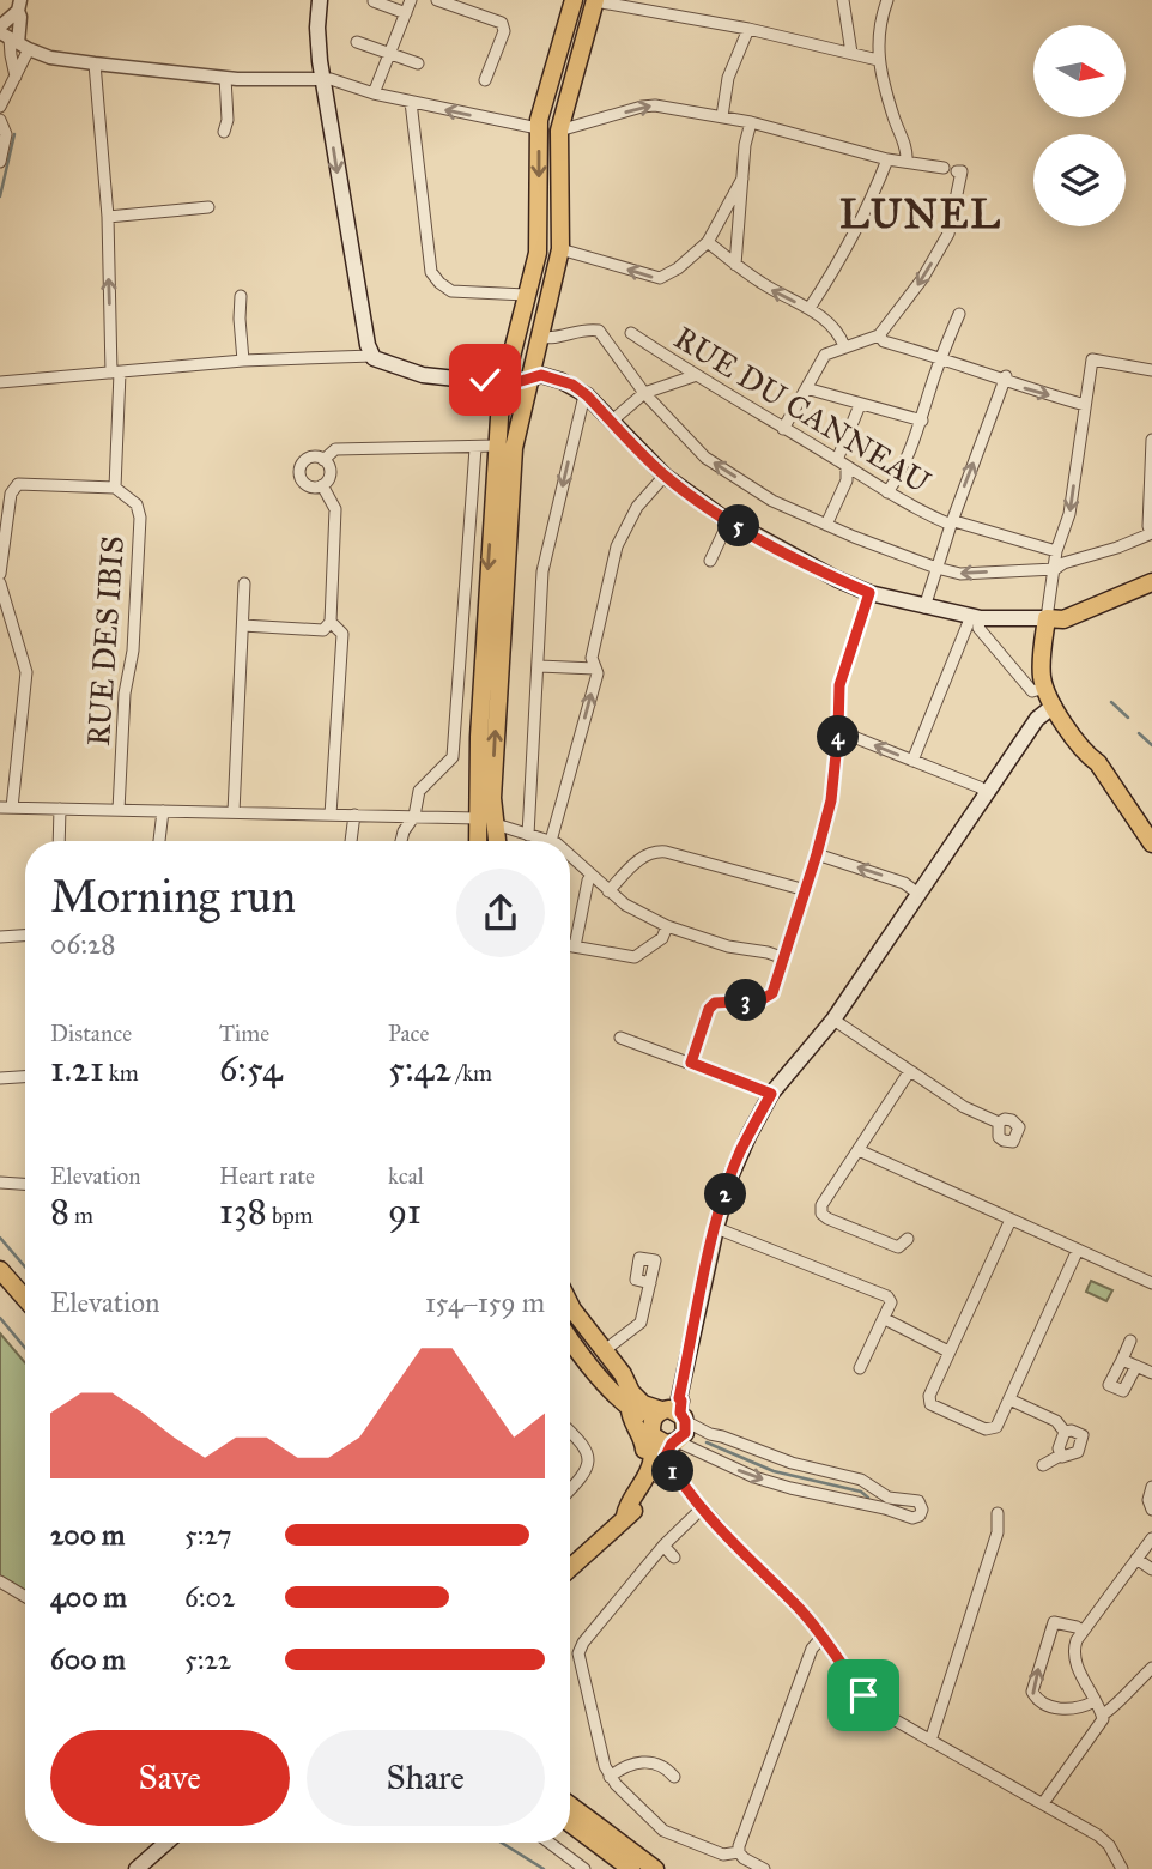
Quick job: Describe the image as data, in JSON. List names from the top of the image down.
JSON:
{
  "streets": {
    "street": ["RUE DU CANNEAU", "RUE DES IBIS"]
  },
  "districts": ["LUNEL"],
  "north": "right",
  "page": {
    "pins": [
      "5",
      "4",
      "3",
      "2",
      "1"
    ],
    "heading": ["Morning run", "06:28"],
    "stats": [
      ["Distance", "1.21 km"],
      ["Time", "6:54"],
      ["Pace", "5:42 /km"],
      ["Elevation", "8 m"],
      ["Heart rate", "138 bpm"],
      ["kcal", "91"]
    ],
    "chart": ["Elevation", "154–159 m"],
    "list": [
      {
        "name": "200 m",
        "note": "5:27"
      },
      {
        "name": "400 m",
        "note": "6:02"
      },
      {
        "name": "600 m",
        "note": "5:22"
      }
    ],
    "buttons": ["Save", "Share"]
  }
}
